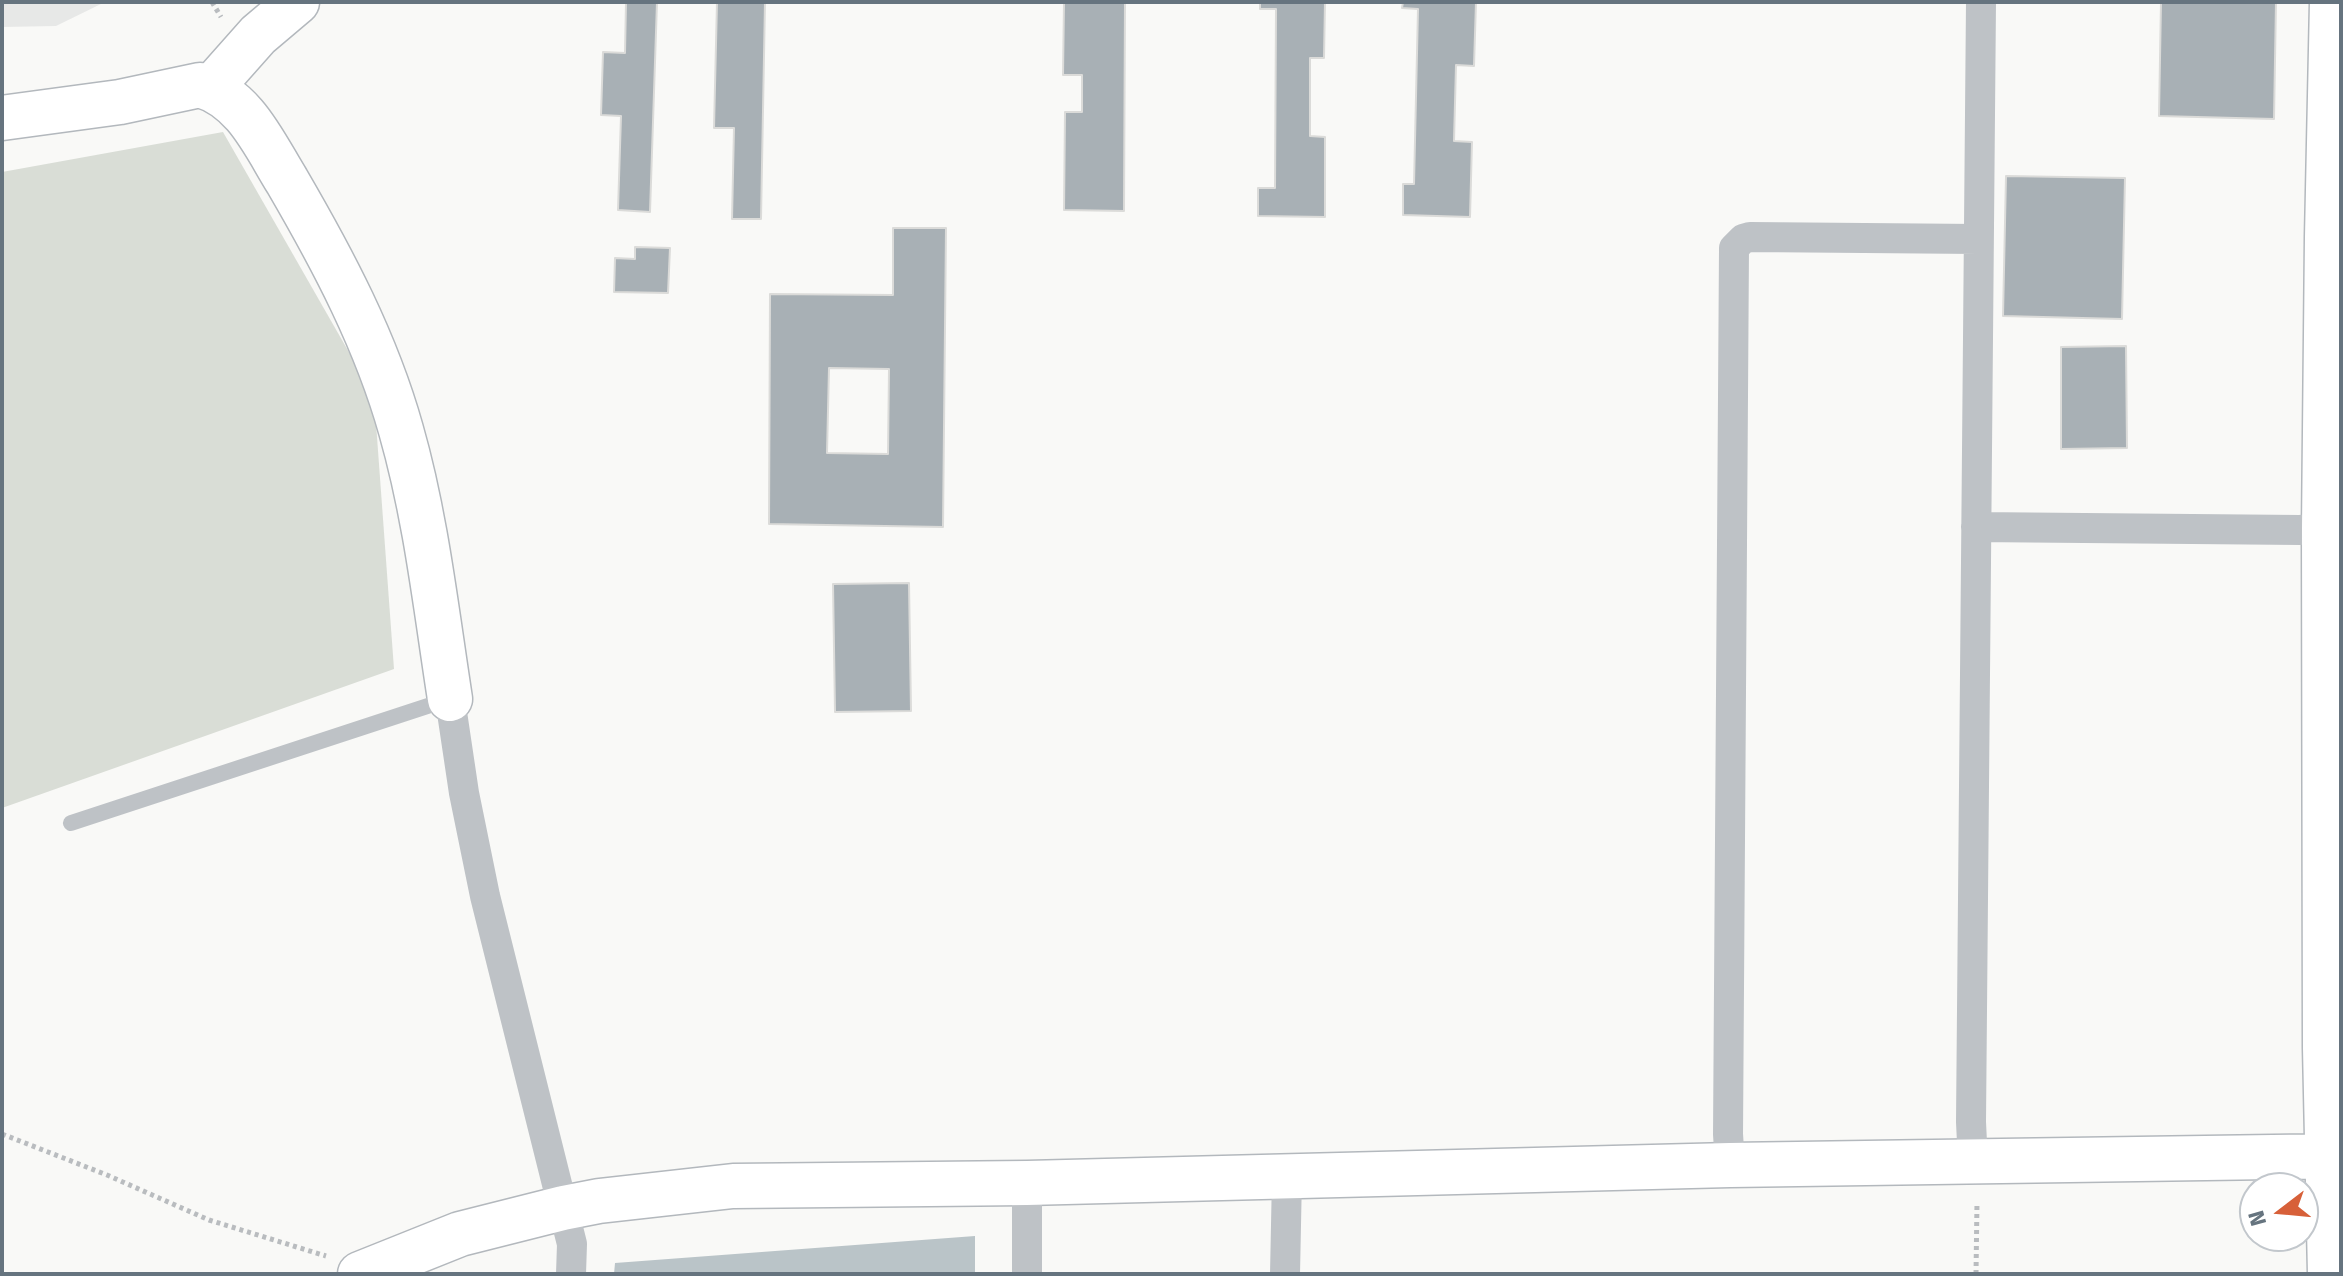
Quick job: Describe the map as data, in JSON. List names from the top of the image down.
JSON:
{
  "north": "left"
}
